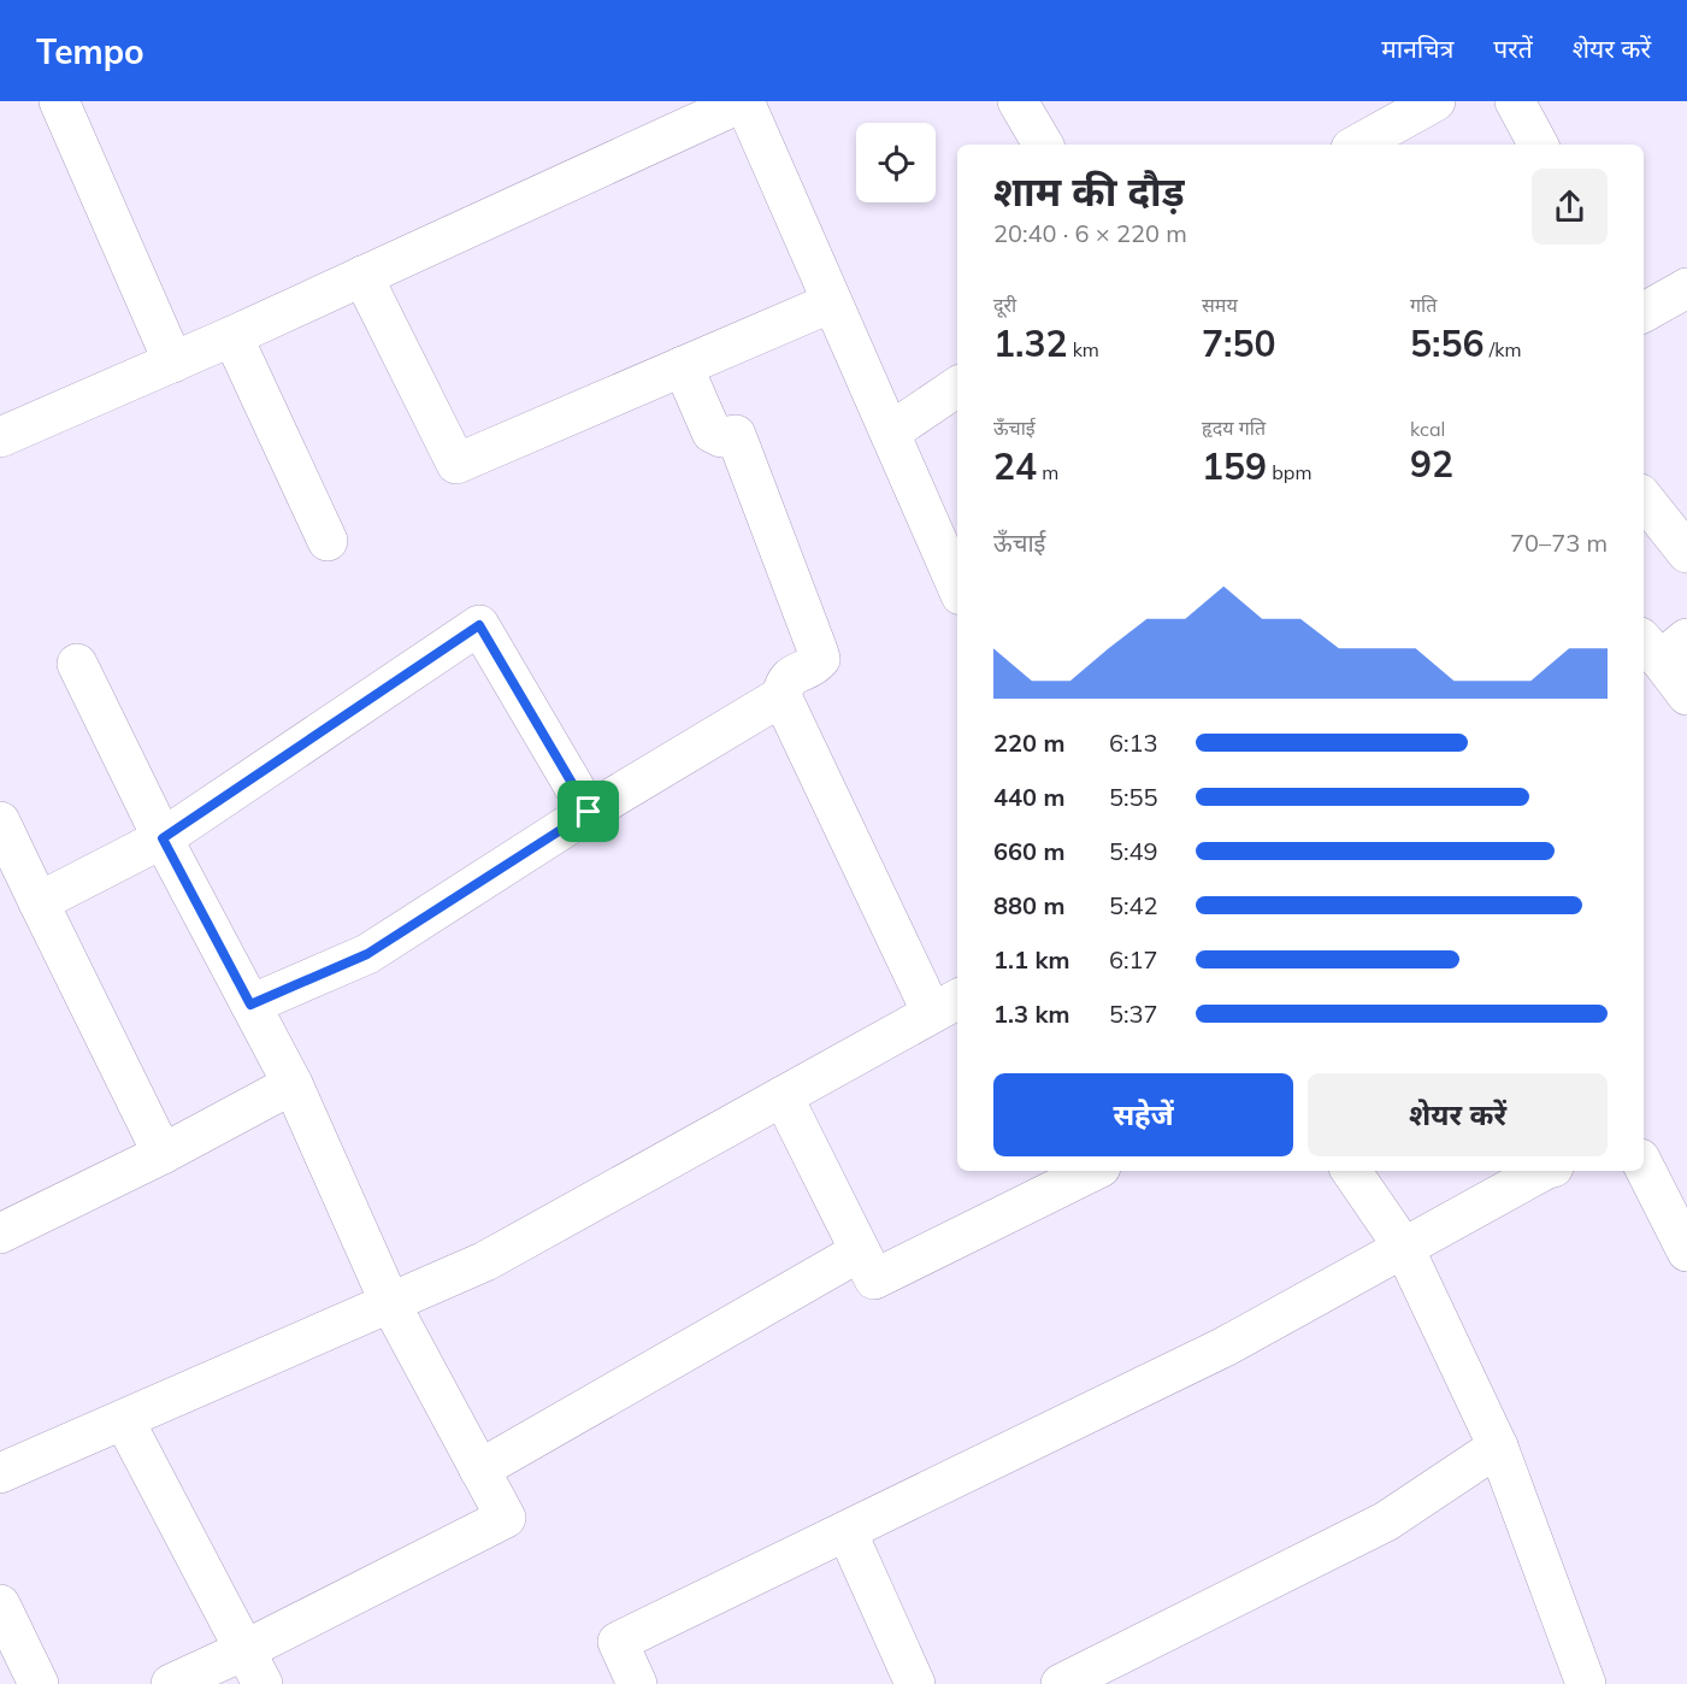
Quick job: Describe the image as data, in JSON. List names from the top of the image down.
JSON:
{
  "page": {
    "header": "Tempo",
    "nav": ["मानचित्र", "परतें", "शेयर करें"],
    "heading": ["शाम की दौड़", "20:40 · 6 × 220 m"],
    "stats": [
      ["दूरी", "1.32 km"],
      ["समय", "7:50"],
      ["गति", "5:56 /km"],
      ["ऊँचाई", "24 m"],
      ["हृदय गति", "159 bpm"],
      ["kcal", "92"]
    ],
    "chart": ["ऊँचाई", "70–73 m"],
    "list": [
      {
        "name": "220 m",
        "note": "6:13"
      },
      {
        "name": "440 m",
        "note": "5:55"
      },
      {
        "name": "660 m",
        "note": "5:49"
      },
      {
        "name": "880 m",
        "note": "5:42"
      },
      {
        "name": "1.1 km",
        "note": "6:17"
      },
      {
        "name": "1.3 km",
        "note": "5:37"
      }
    ],
    "buttons": ["सहेजें", "शेयर करें"]
  }
}
